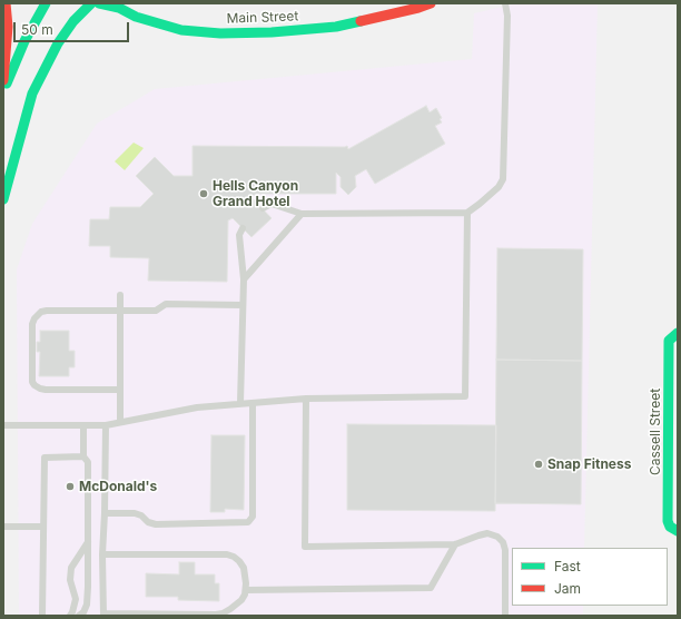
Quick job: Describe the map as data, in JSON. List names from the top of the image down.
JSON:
{
  "streets": {
    "main road": ["Main Street", "Cassell Street"]
  },
  "places": ["Hells Canyon Grand Hotel", "Snap Fitness", "McDonald's"],
  "legend": ["Fast", "Jam"],
  "scale_bar": "50 m"
}
